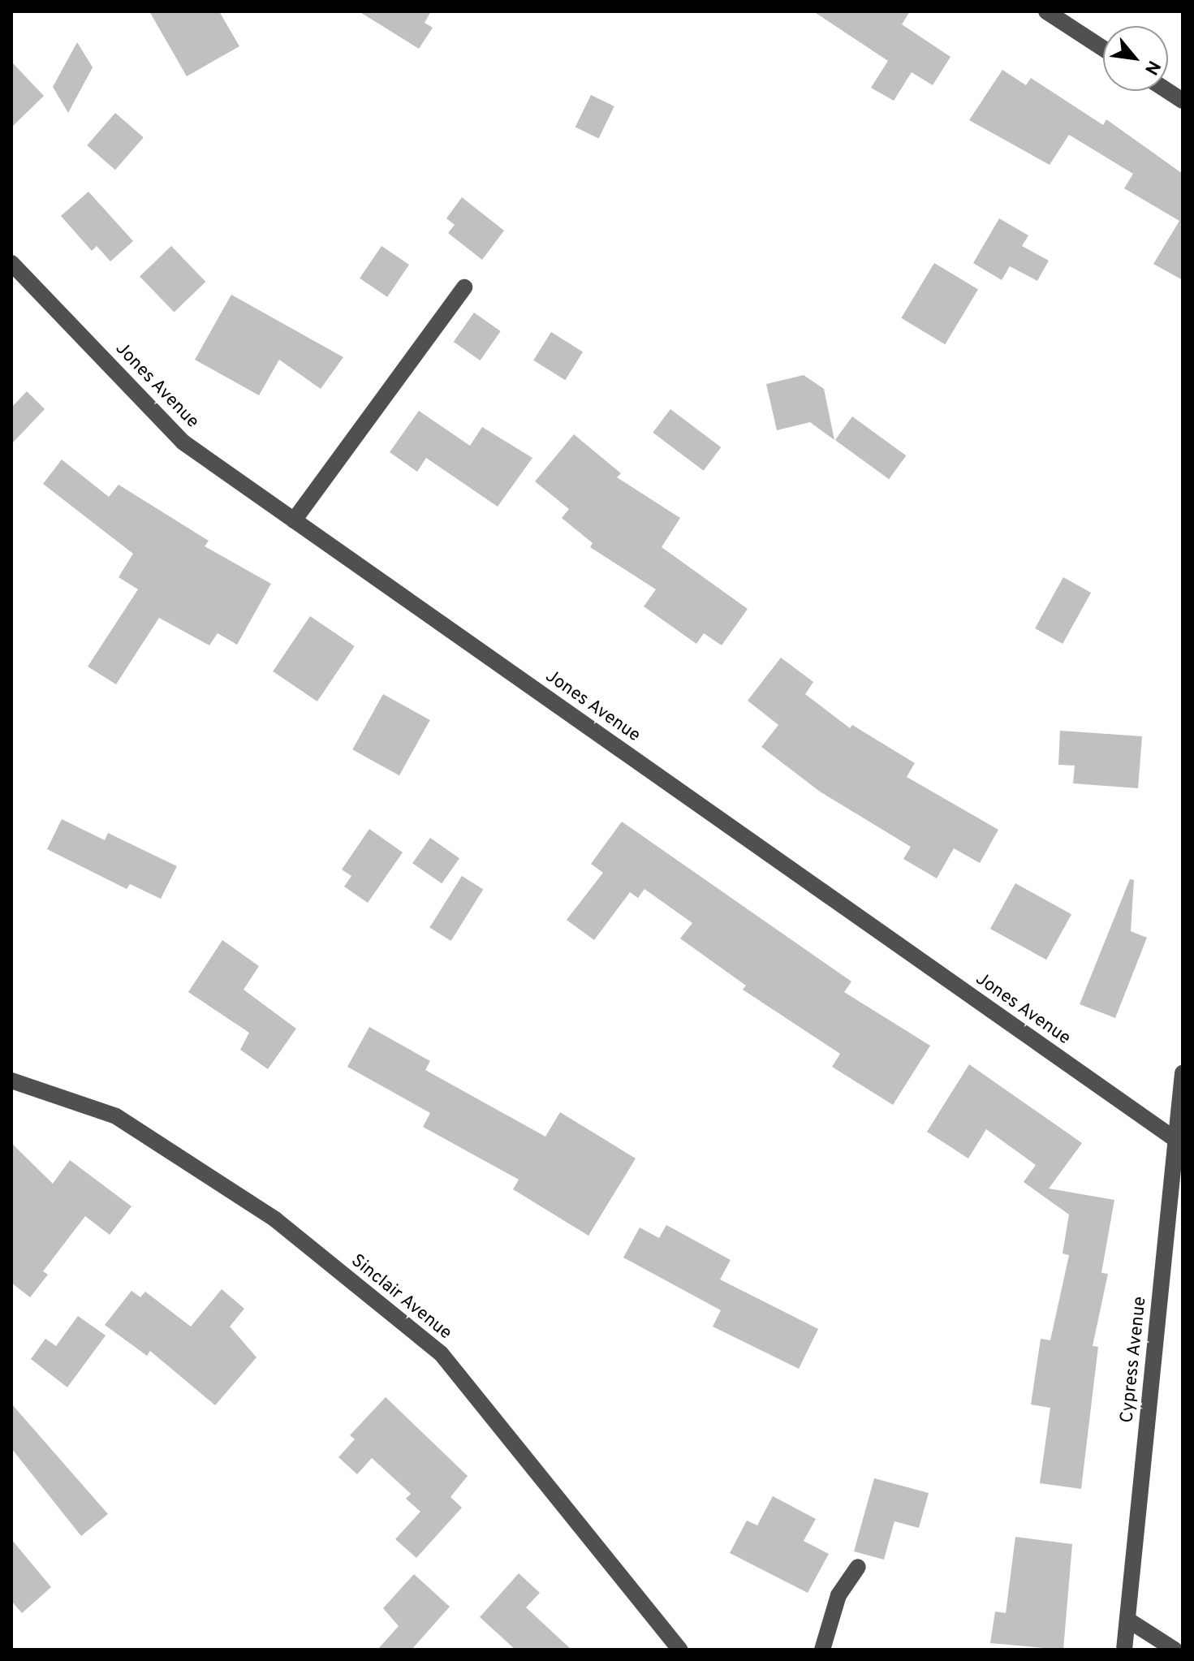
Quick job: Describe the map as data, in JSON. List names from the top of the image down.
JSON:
{
  "streets": {
    "street": ["Jones Avenue", "Sinclair Avenue", "Cypress Avenue"]
  },
  "crossings": [
    ["Jones Avenue", "Cypress Avenue"]
  ],
  "north": "bottom right"
}
